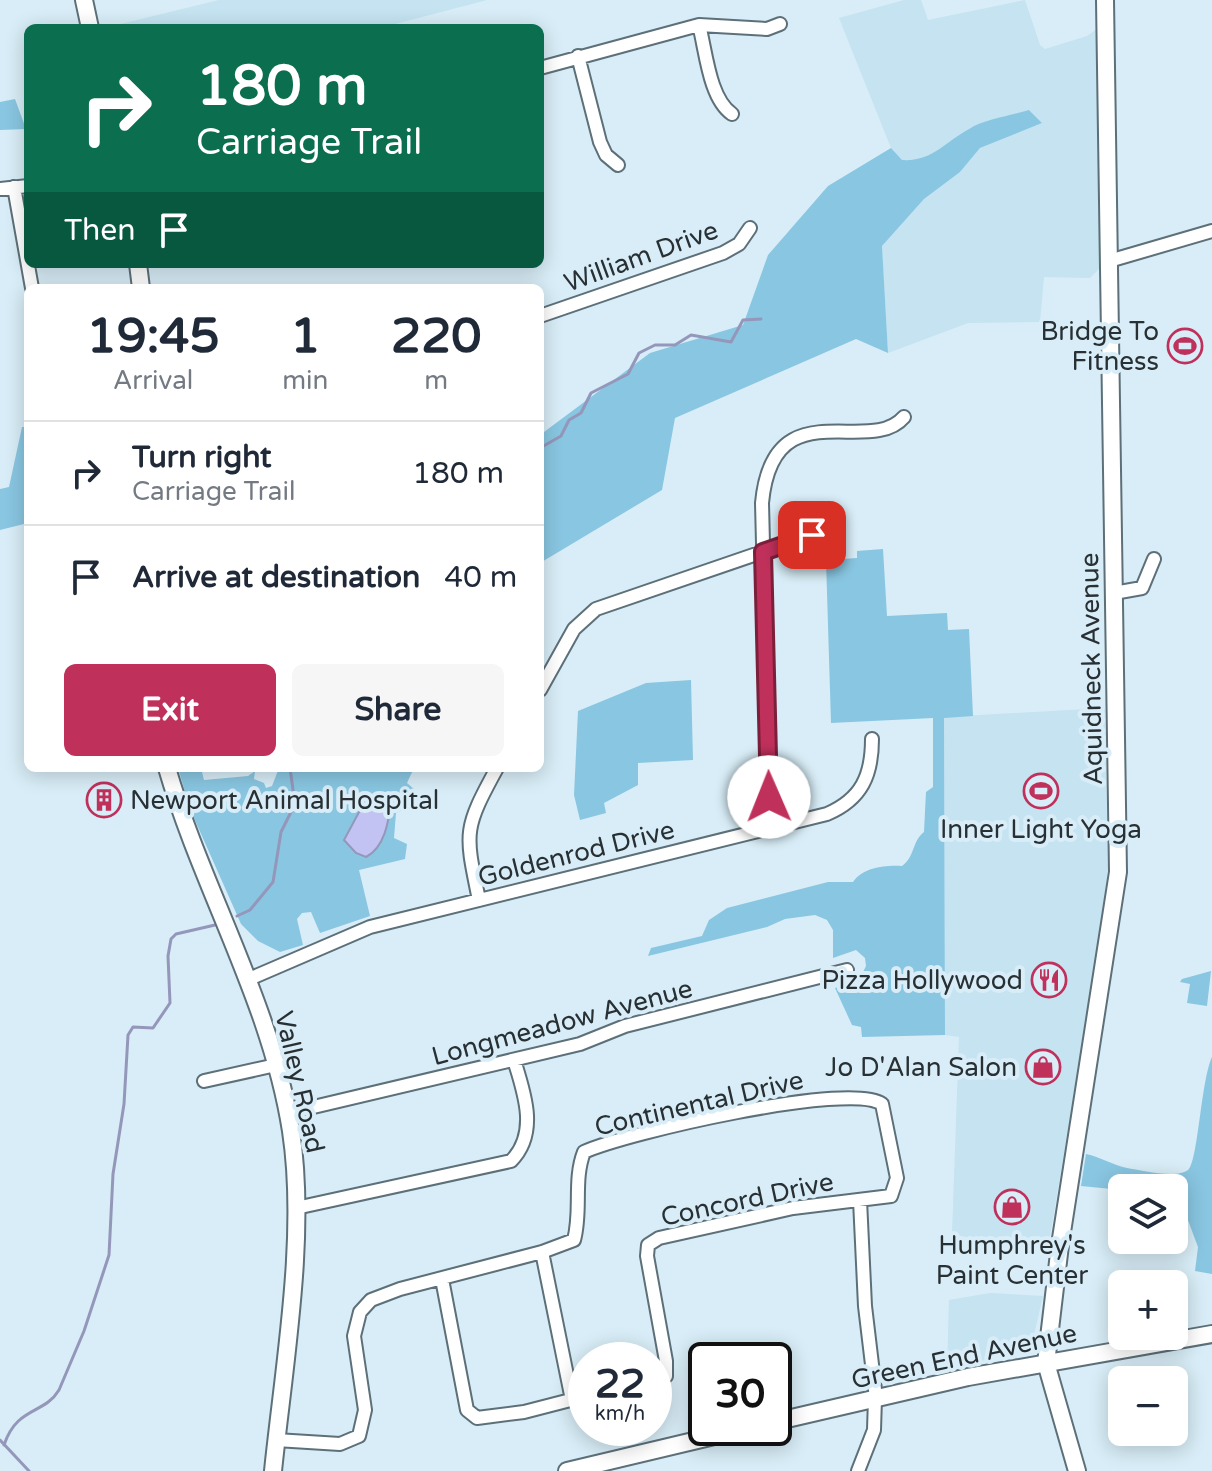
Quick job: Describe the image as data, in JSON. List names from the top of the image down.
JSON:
{
  "streets": {
    "main road": ["Aquidneck Avenue", "Valley Road", "Green End Avenue"],
    "street": [
      "William Drive",
      "Goldenrod Drive",
      "Longmeadow Avenue",
      "Continental Drive",
      "Concord Drive"
    ]
  },
  "crossings": [
    ["Aquidneck Avenue", "Green End Avenue"],
    ["Goldenrod Drive", "Valley Road"],
    ["Longmeadow Avenue", "Valley Road"],
    ["Valley Road", "Continental Drive"],
    ["Continental Drive", "Concord Drive"]
  ],
  "places": {
    "sports": ["Bridge To Fitness", "Inner Light Yoga"],
    "building": ["Newport Animal Hospital"],
    "restaurant": ["Pizza Hollywood"],
    "shop": ["Jo D'Alan Salon", "Humphrey's Paint Center"]
  },
  "page": {
    "turn": ["180 m", "Carriage Trail"],
    "then": "Then",
    "eta": [
      "19:45",
      "Arrival",
      "1",
      "min",
      "220",
      "m"
    ],
    "list": [
      {
        "name": "Turn right",
        "note": "Carriage Trail",
        "value": "180 m"
      },
      {
        "name": "Arrive at destination",
        "value": "40 m"
      }
    ],
    "buttons": ["Exit", "Share"],
    "map_buttons": ["+", "−"],
    "speed": "22 km/h",
    "limit": "30"
  }
}
